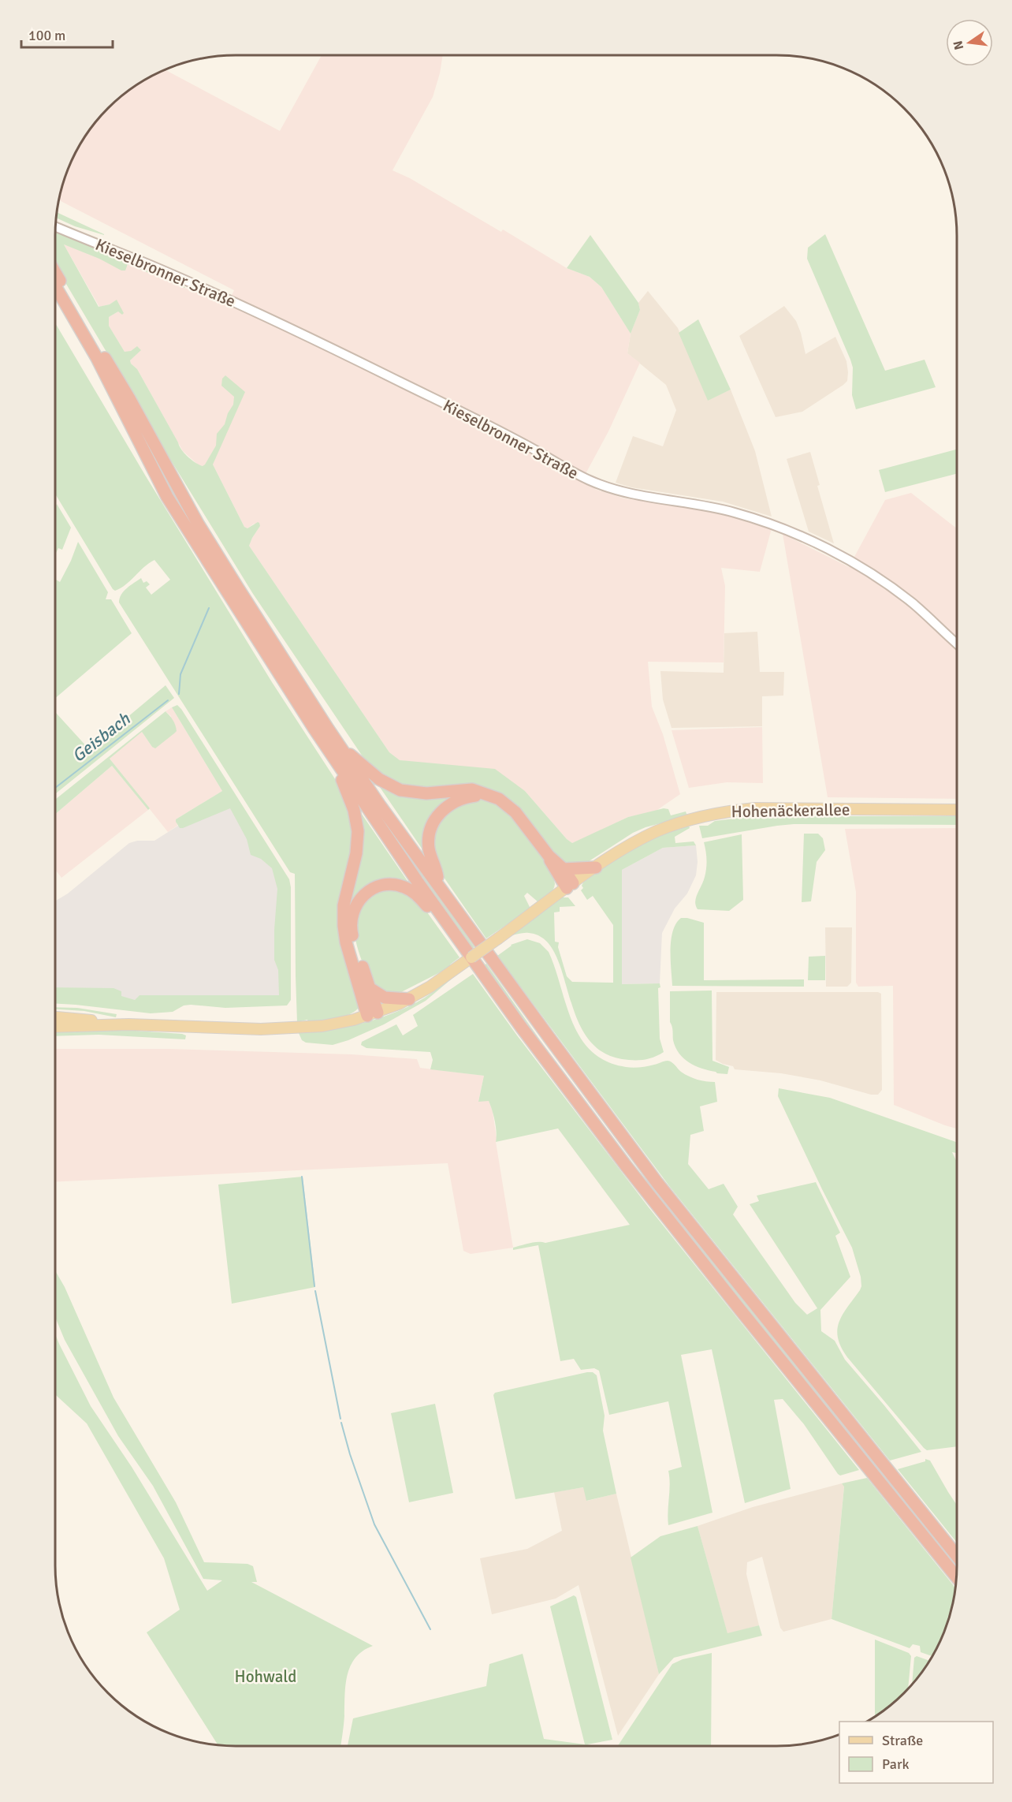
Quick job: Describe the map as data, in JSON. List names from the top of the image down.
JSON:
{
  "streets": {
    "main road": ["Hohenäckerallee"],
    "street": ["Kieselbronner Straße"]
  },
  "water": ["Geisbach"],
  "parks": ["Hohwald"],
  "legend": ["Straße", "Park"],
  "scale_bar": "100 m",
  "north": "left"
}
